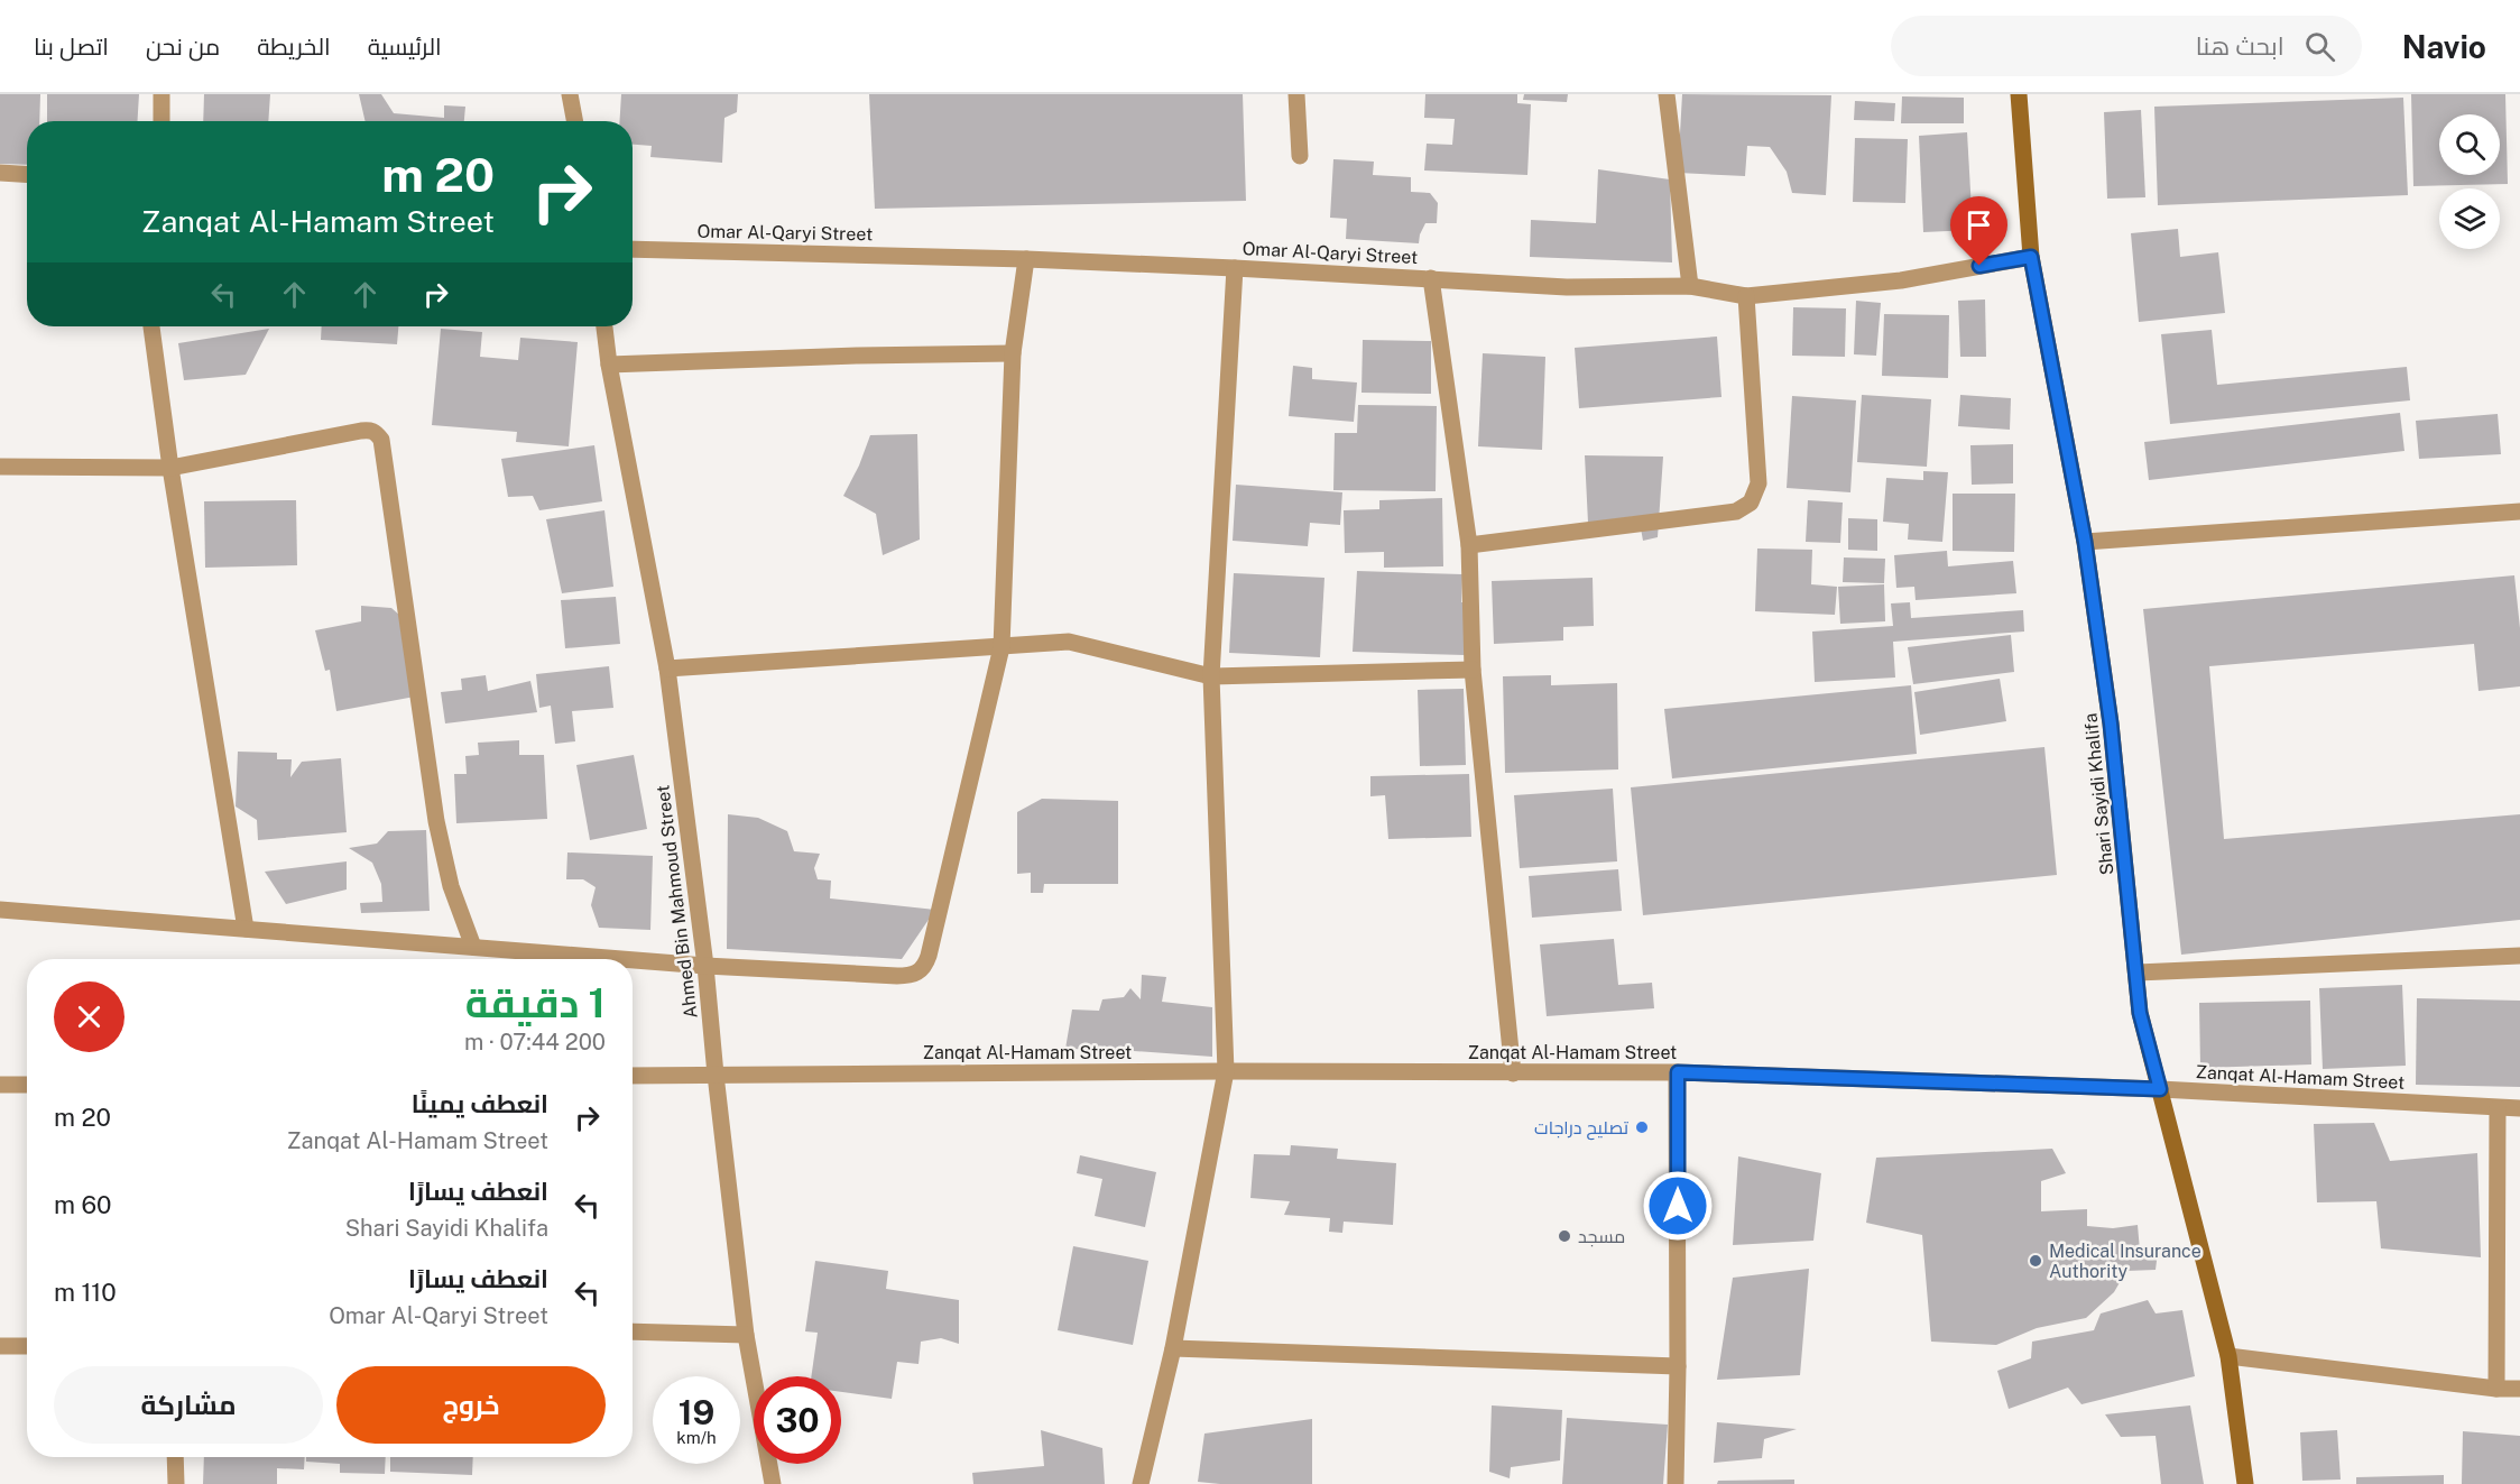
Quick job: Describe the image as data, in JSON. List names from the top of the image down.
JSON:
{
  "streets": {
    "main road": ["Shari Sayidi Khalifa"],
    "street": ["Omar Al-Qaryi Street", "Ahmed Bin Mahmoud Street", "Zanqat Al-Hamam Street"]
  },
  "crossings": [
    ["Omar Al-Qaryi Street", "Shari Sayidi Khalifa"],
    ["Shari Sayidi Khalifa", "Zanqat Al-Hamam Street"],
    ["Ahmed Bin Mahmoud Street", "Zanqat Al-Hamam Street"]
  ],
  "places": ["تصليح دراجات", "مسجد", "Medical Insurance Authority"],
  "page": {
    "header": "Navio",
    "search": "ابحث هنا",
    "nav": [
      "الرئيسية",
      "الخريطة",
      "من نحن",
      "اتصل بنا"
    ],
    "turn": ["20 m", "Zanqat Al-Hamam Street"],
    "heading": ["1 دقيقة", "200 m · 07:44"],
    "list": [
      {
        "name": "انعطف يمينًا",
        "note": "Zanqat Al-Hamam Street",
        "value": "20 m"
      },
      {
        "name": "انعطف يسارًا",
        "note": "Shari Sayidi Khalifa",
        "value": "60 m"
      },
      {
        "name": "انعطف يسارًا",
        "note": "Omar Al-Qaryi Street",
        "value": "110 m"
      }
    ],
    "buttons": ["خروج", "مشاركة"],
    "speed": "19 km/h",
    "limit": "30"
  }
}
